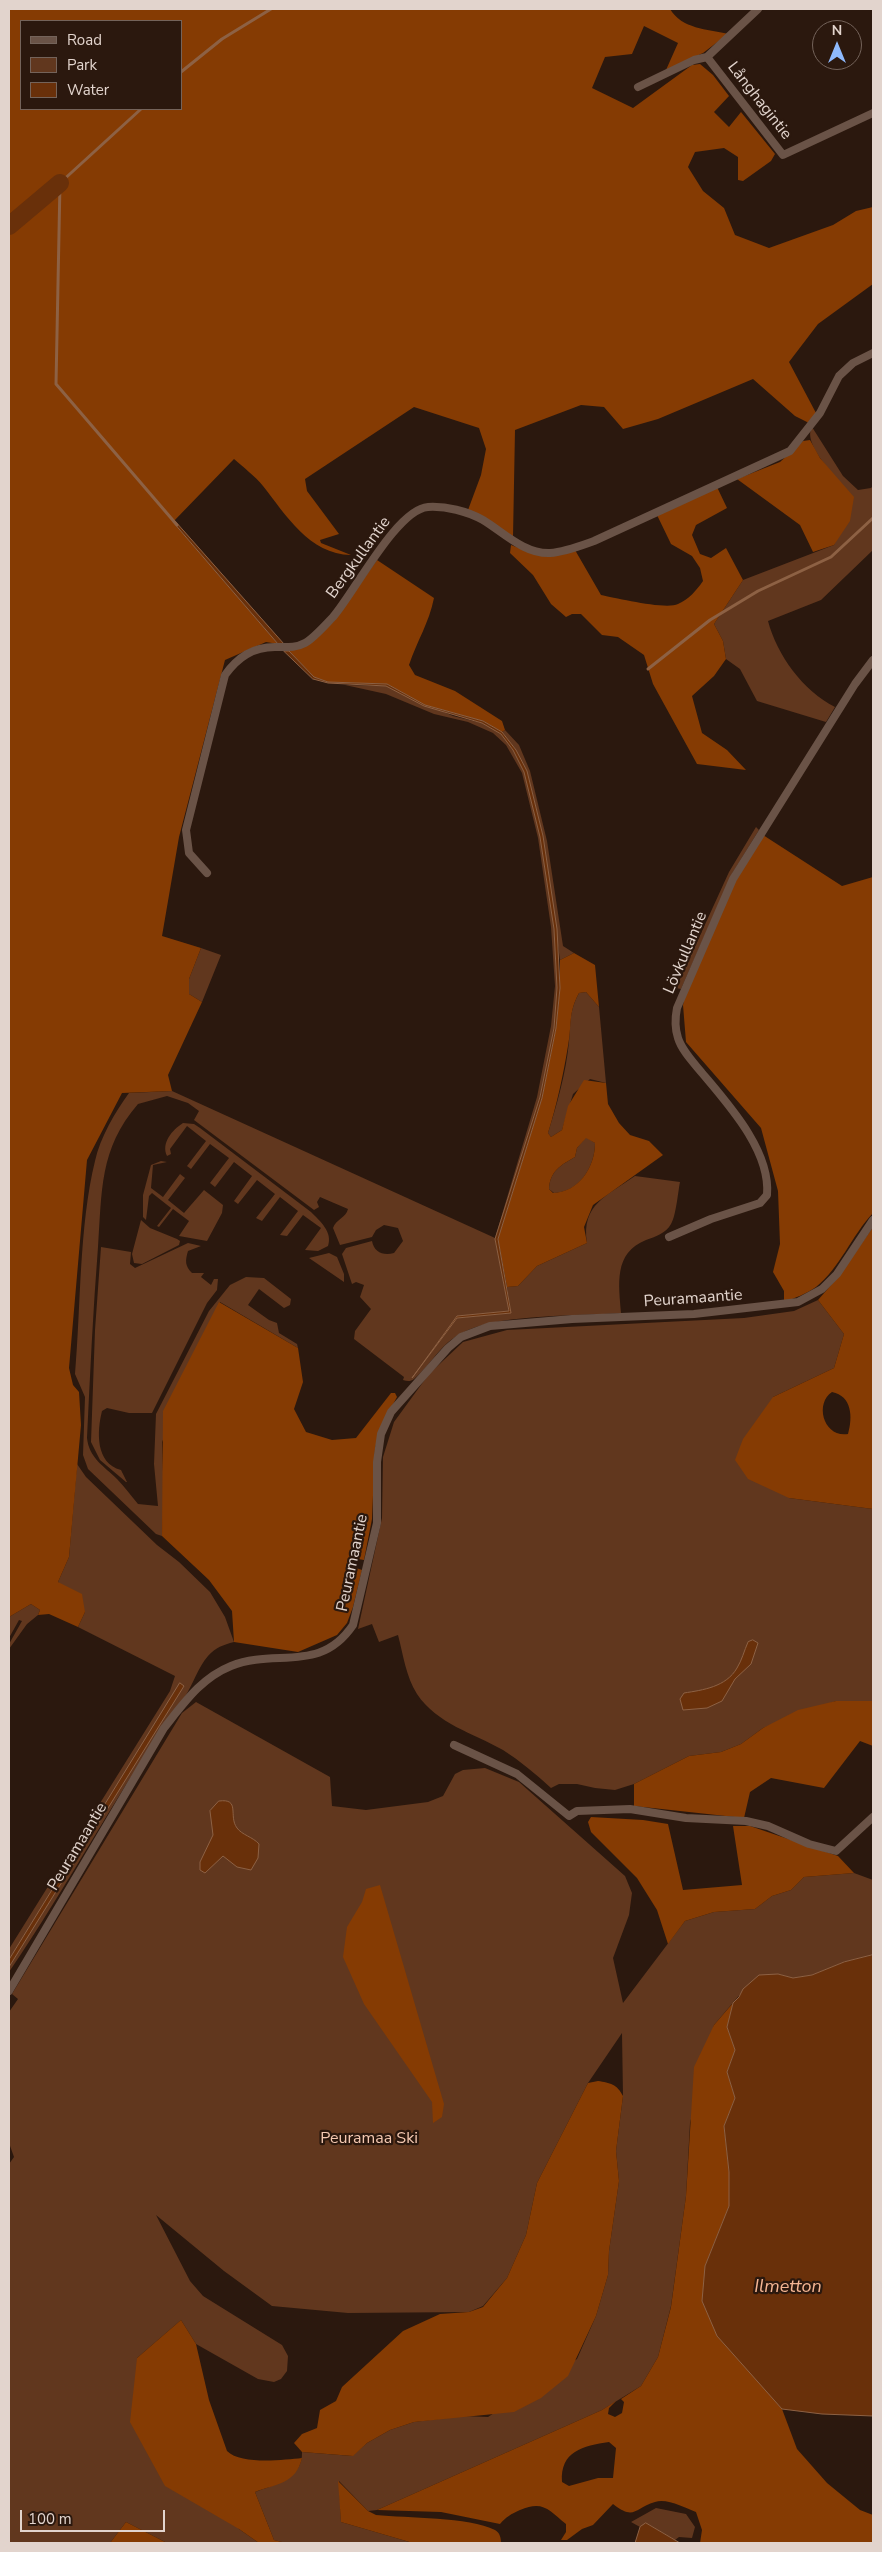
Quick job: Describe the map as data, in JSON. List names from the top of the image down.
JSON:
{
  "streets": {
    "street": [
      "Långhagintie",
      "Bergkullantie",
      "Lövkullantie",
      "Peuramaantie"
    ]
  },
  "water": ["Ilmetton"],
  "parks": ["Peuramaa Ski"],
  "legend": ["Road", "Park", "Water"],
  "scale_bar": "100 m",
  "north": "top"
}
